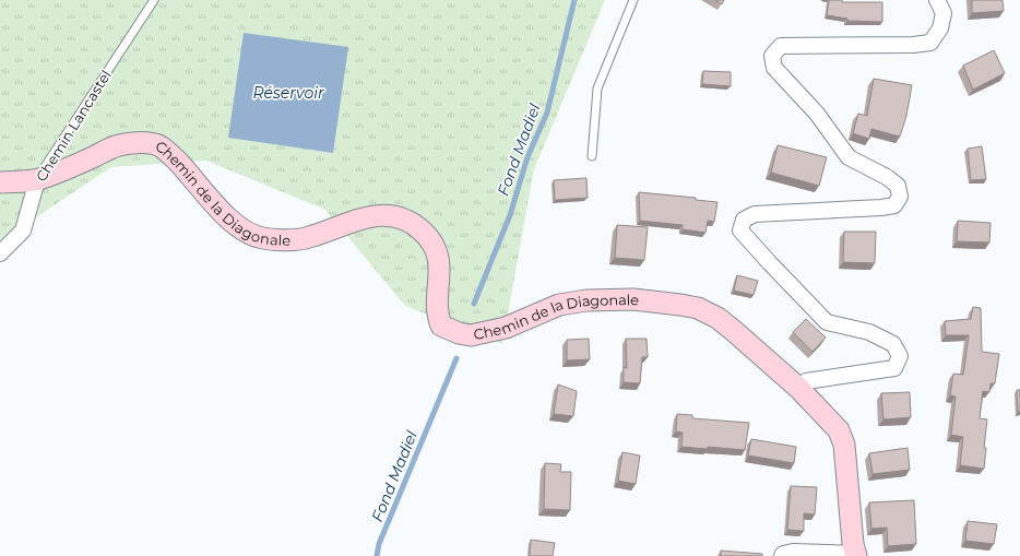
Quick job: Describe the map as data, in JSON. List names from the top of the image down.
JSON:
{
  "streets": {
    "main road": ["Chemin de la Diagonale"],
    "street": ["Chemin Lancastel"]
  },
  "crossings": [
    ["Chemin Lancastel", "Chemin de la Diagonale"]
  ],
  "water": ["Réservoir", "Fond Madiel"]
}
